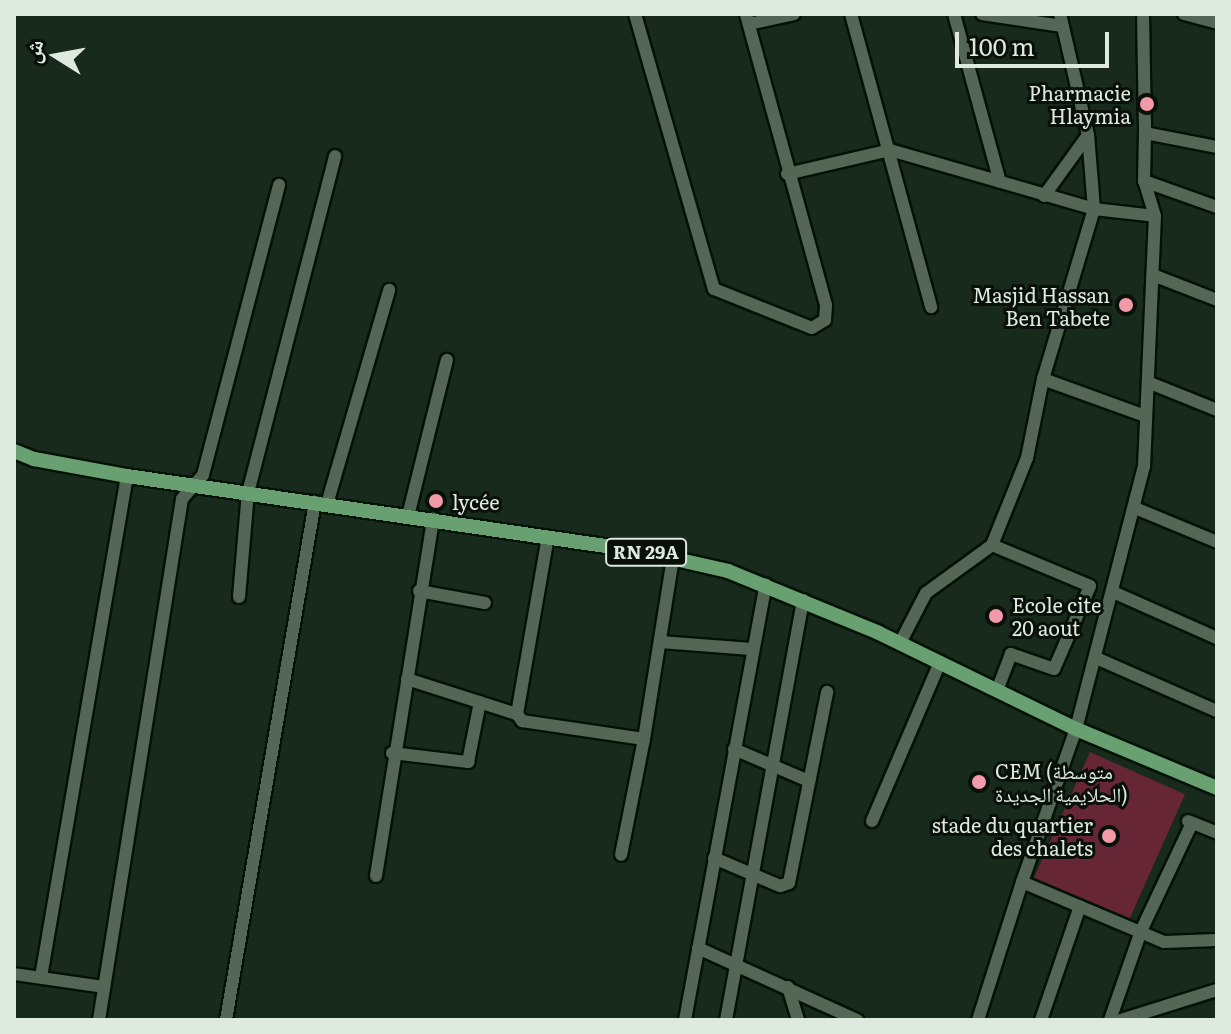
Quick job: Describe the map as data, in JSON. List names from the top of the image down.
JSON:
{
  "streets": {
    "main road": ["RN 29A"]
  },
  "places": [
    "Pharmacie Hlaymia",
    "Masjid Hassan Ben Tabete",
    "lycée",
    "Ecole cite 20 aout",
    "CEM (متوسطة الحلايمية الجديدة)",
    "stade du quartier des chalets"
  ],
  "scale_bar": "100 m",
  "north": "left"
}
